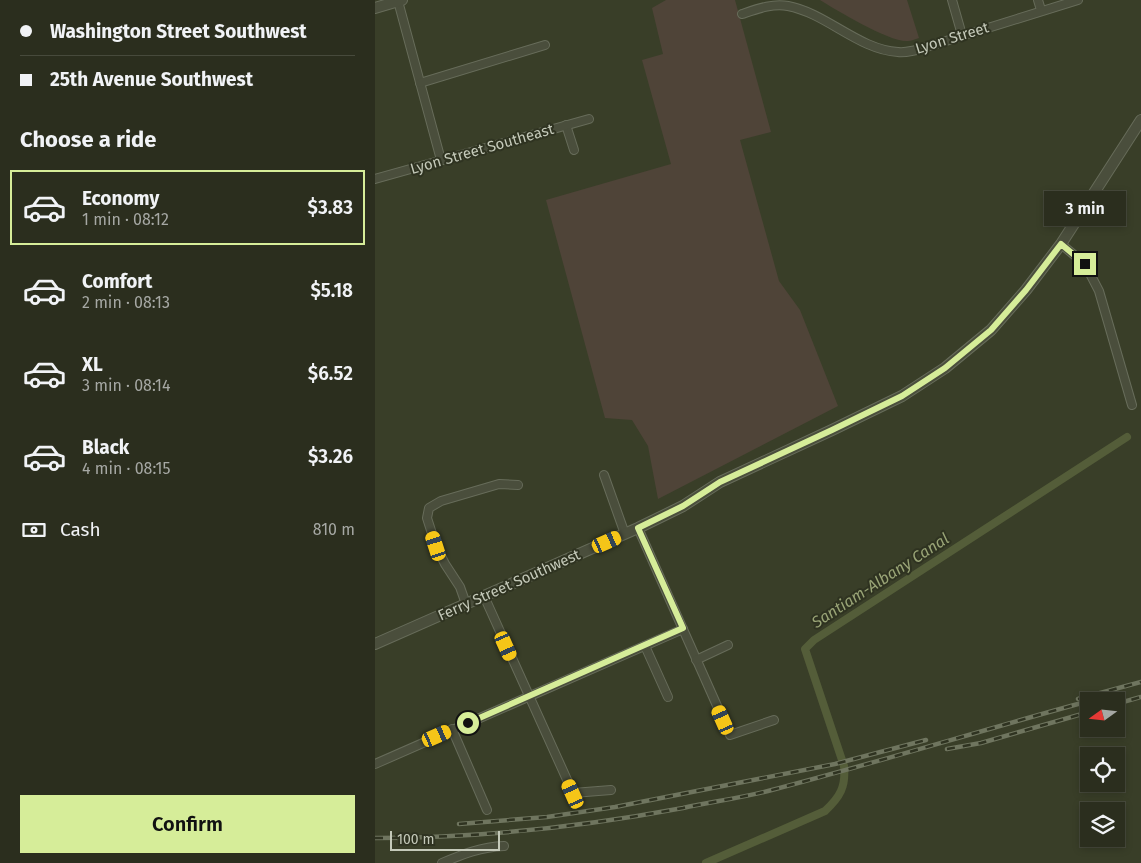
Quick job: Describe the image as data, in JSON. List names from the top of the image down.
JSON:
{
  "streets": {
    "street": ["Lyon Street", "Lyon Street Southeast", "Ferry Street Southwest"]
  },
  "water": ["Santiam-Albany Canal"],
  "scale_bar": "100 m",
  "north": "left",
  "page": {
    "banner": ["Washington Street Southwest", "25th Avenue Southwest"],
    "heading": "Choose a ride",
    "list": [
      {
        "name": "Economy",
        "note": "1 min · 08:12",
        "value": "$3.83"
      },
      {
        "name": "Comfort",
        "note": "2 min · 08:13",
        "value": "$5.18"
      },
      {
        "name": "XL",
        "note": "3 min · 08:14",
        "value": "$6.52"
      },
      {
        "name": "Black",
        "note": "4 min · 08:15",
        "value": "$3.26"
      }
    ],
    "bubble": "3 min",
    "pay": ["Cash", "810 m"],
    "buttons": "Confirm",
    "scale": "100 m"
  }
}
